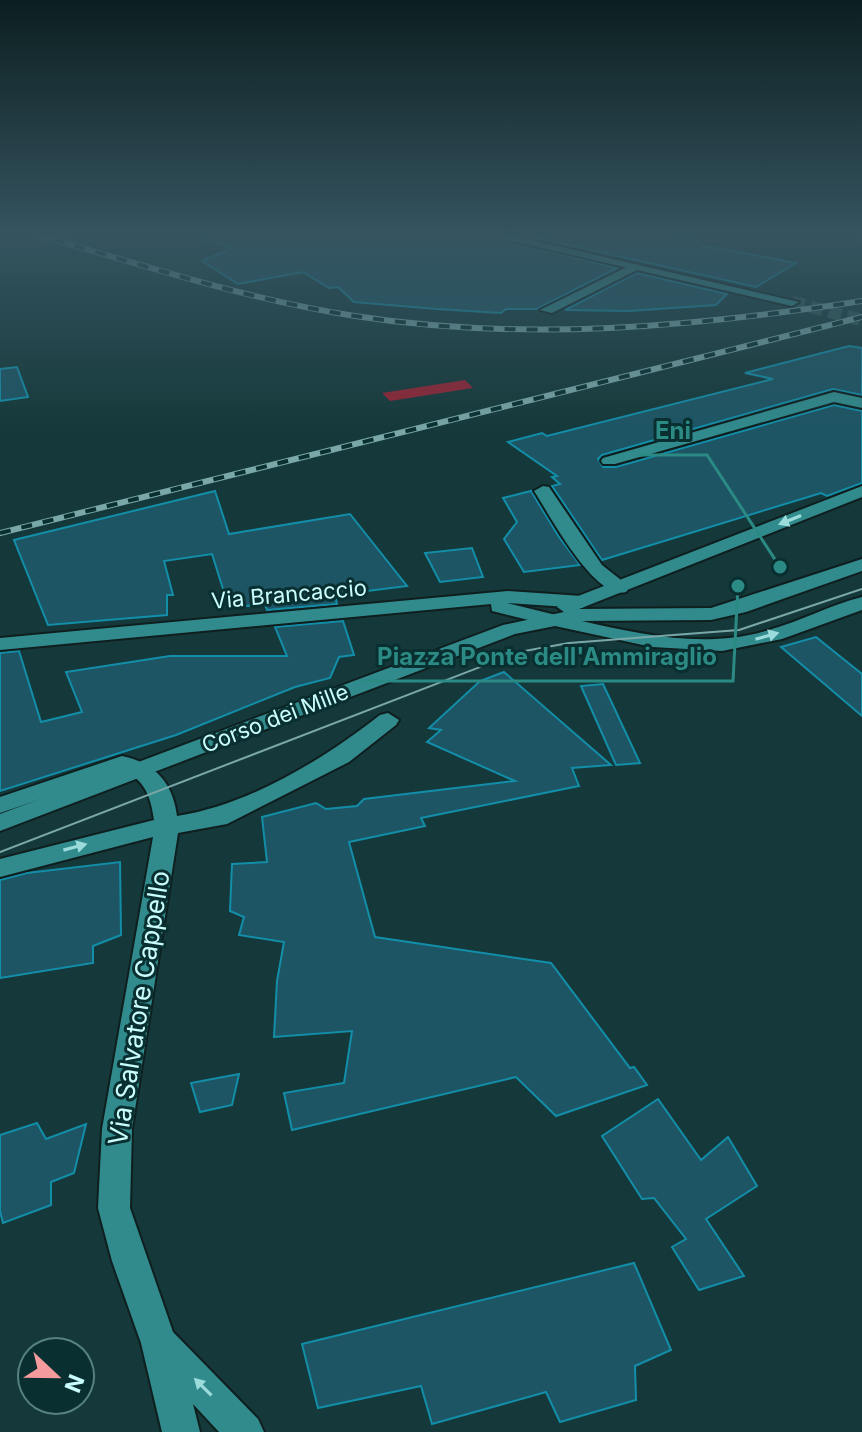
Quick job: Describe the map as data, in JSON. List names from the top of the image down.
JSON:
{
  "streets": {
    "street": ["Via Brancaccio", "Corso dei Mille", "Via Salvatore Cappello"]
  },
  "crossings": [
    ["Via Brancaccio", "Corso dei Mille"],
    ["Corso dei Mille", "Via Salvatore Cappello"]
  ],
  "places": ["Eni", "Piazza Ponte dell'Ammiraglio"],
  "north": "right"
}
